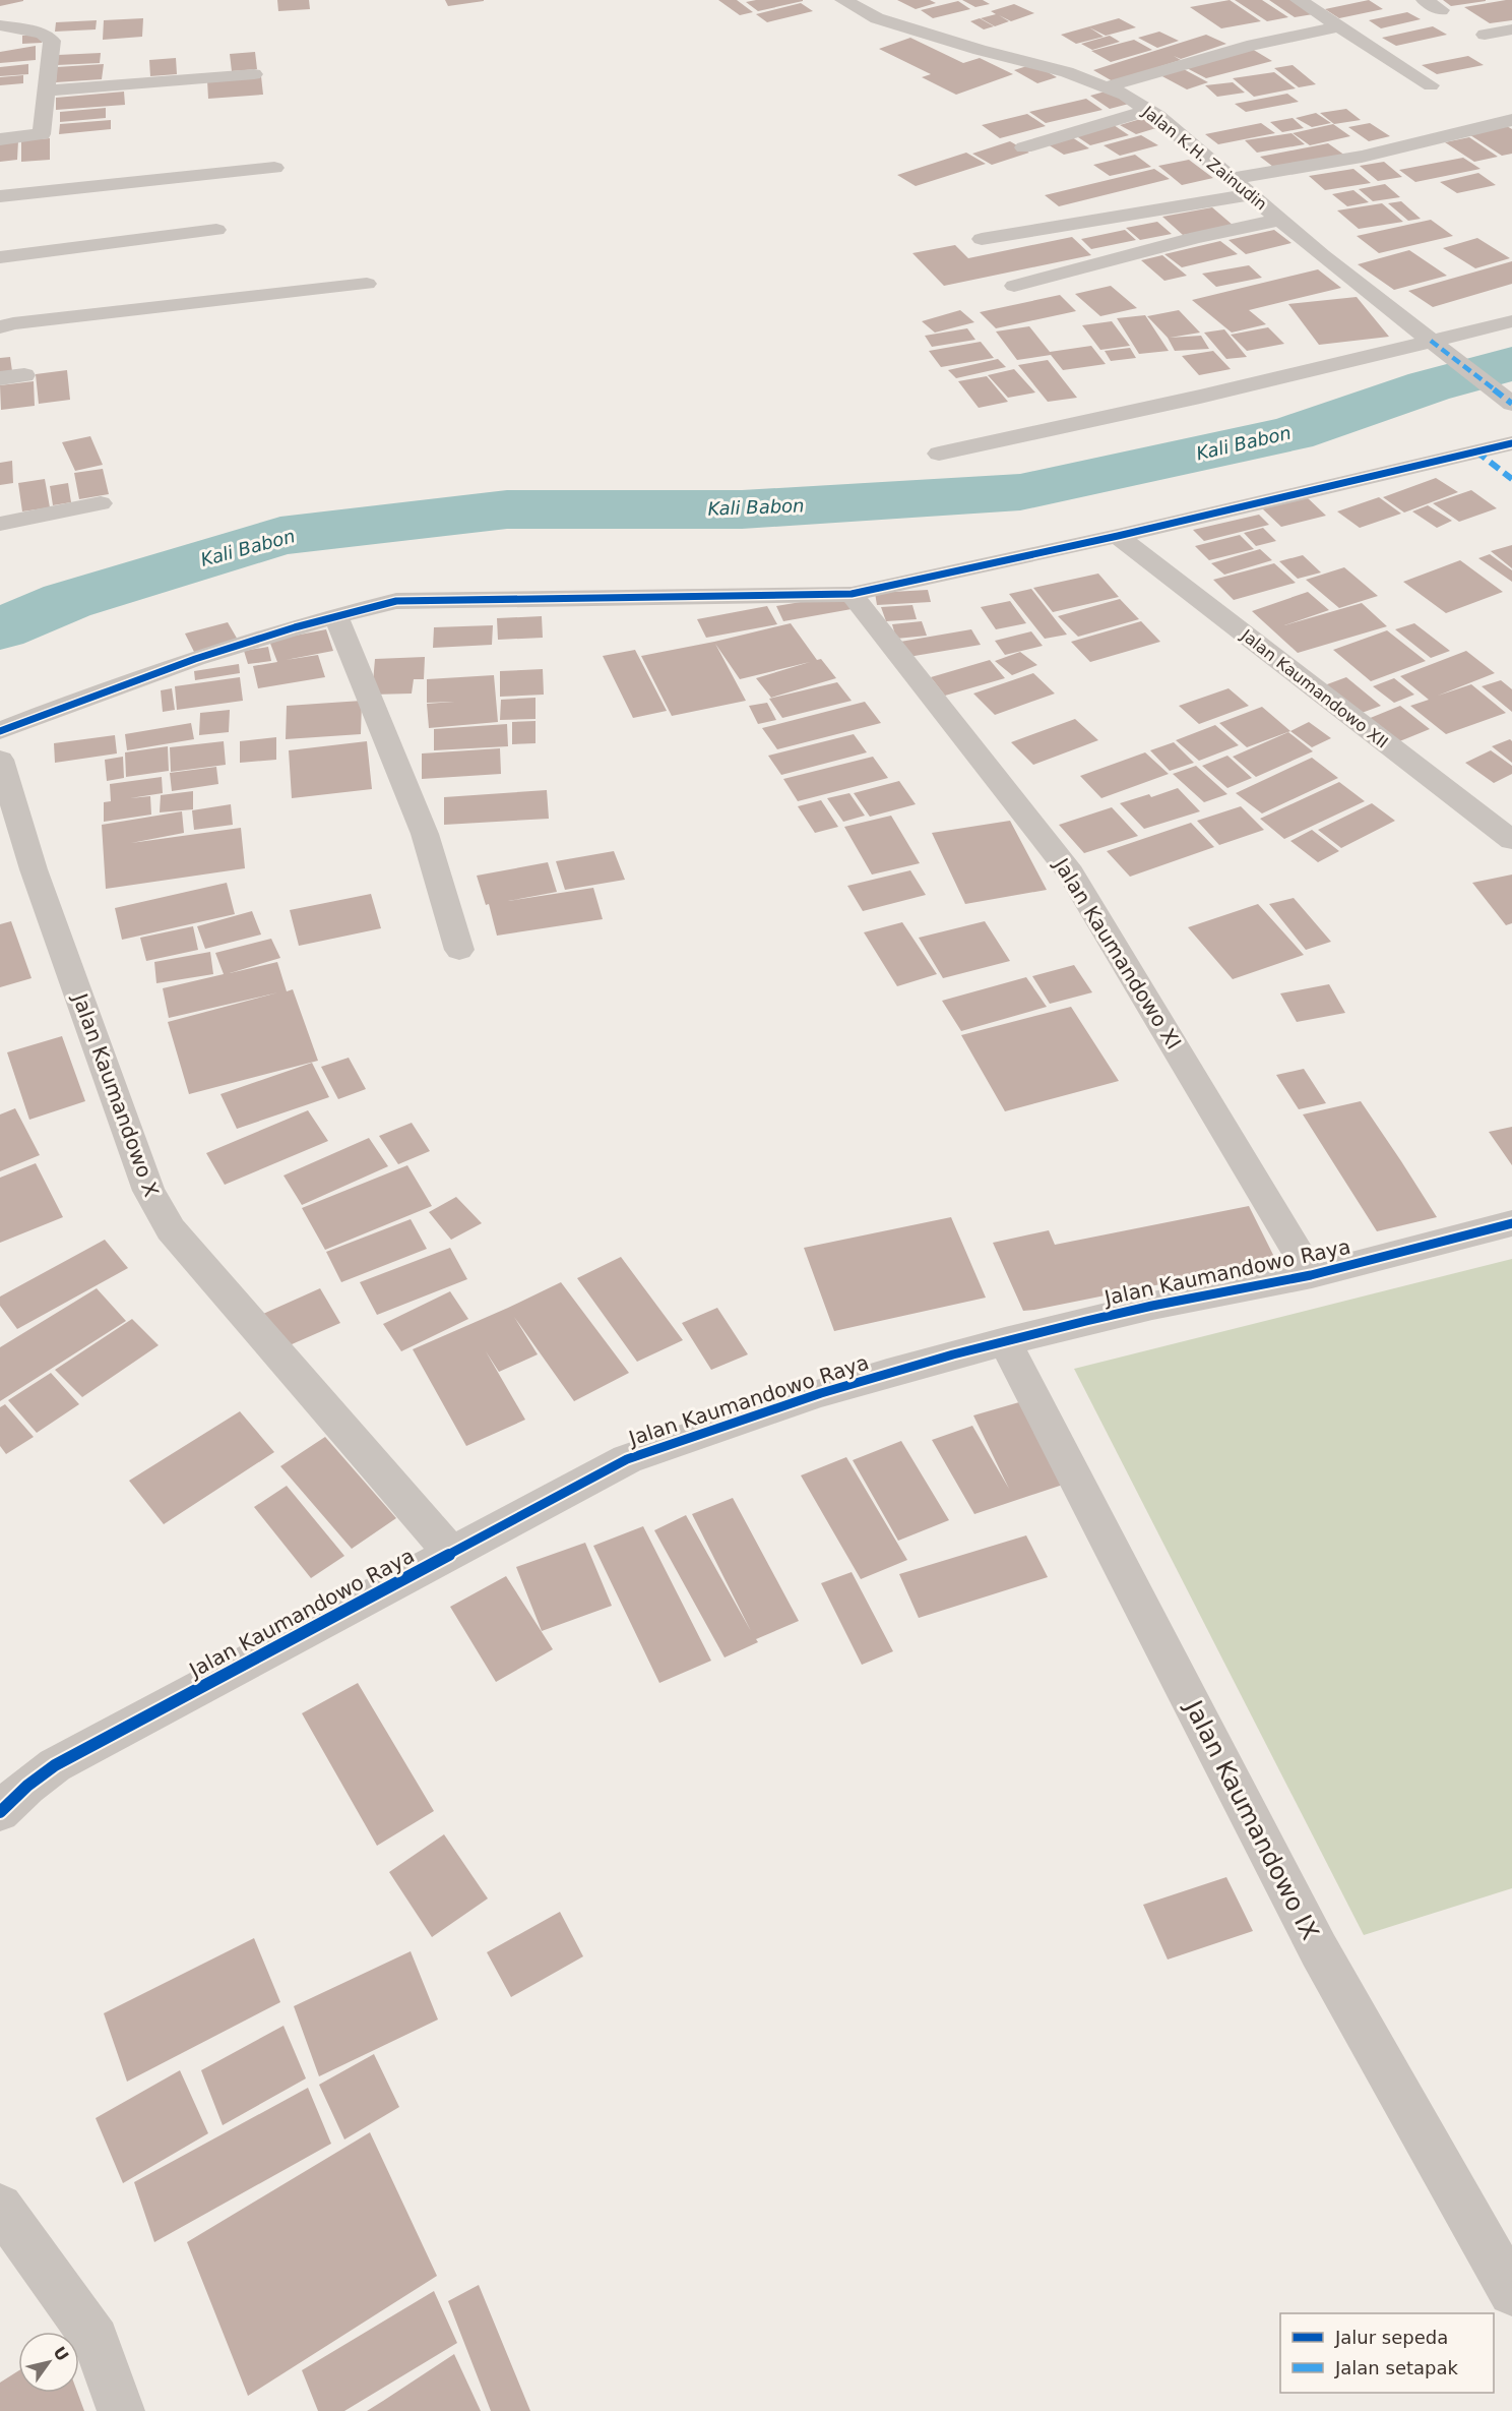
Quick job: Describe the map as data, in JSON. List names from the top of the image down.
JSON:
{
  "streets": {
    "street": [
      "Jalan K.H. Zainudin",
      "Jalan Kaumandowo XII",
      "Jalan Kaumandowo XI",
      "Jalan Kaumandowo X",
      "Jalan Kaumandowo Raya",
      "Jalan Kaumandowo IX"
    ]
  },
  "crossings": [
    ["Jalan Kaumandowo XI", "Jalan Kaumandowo Raya"],
    ["Jalan Kaumandowo X", "Jalan Kaumandowo Raya"],
    ["Jalan Kaumandowo Raya", "Jalan Kaumandowo IX"]
  ],
  "water": ["Kali Babon"],
  "legend": ["Jalur sepeda", "Jalan setapak"],
  "north": "top right"
}
